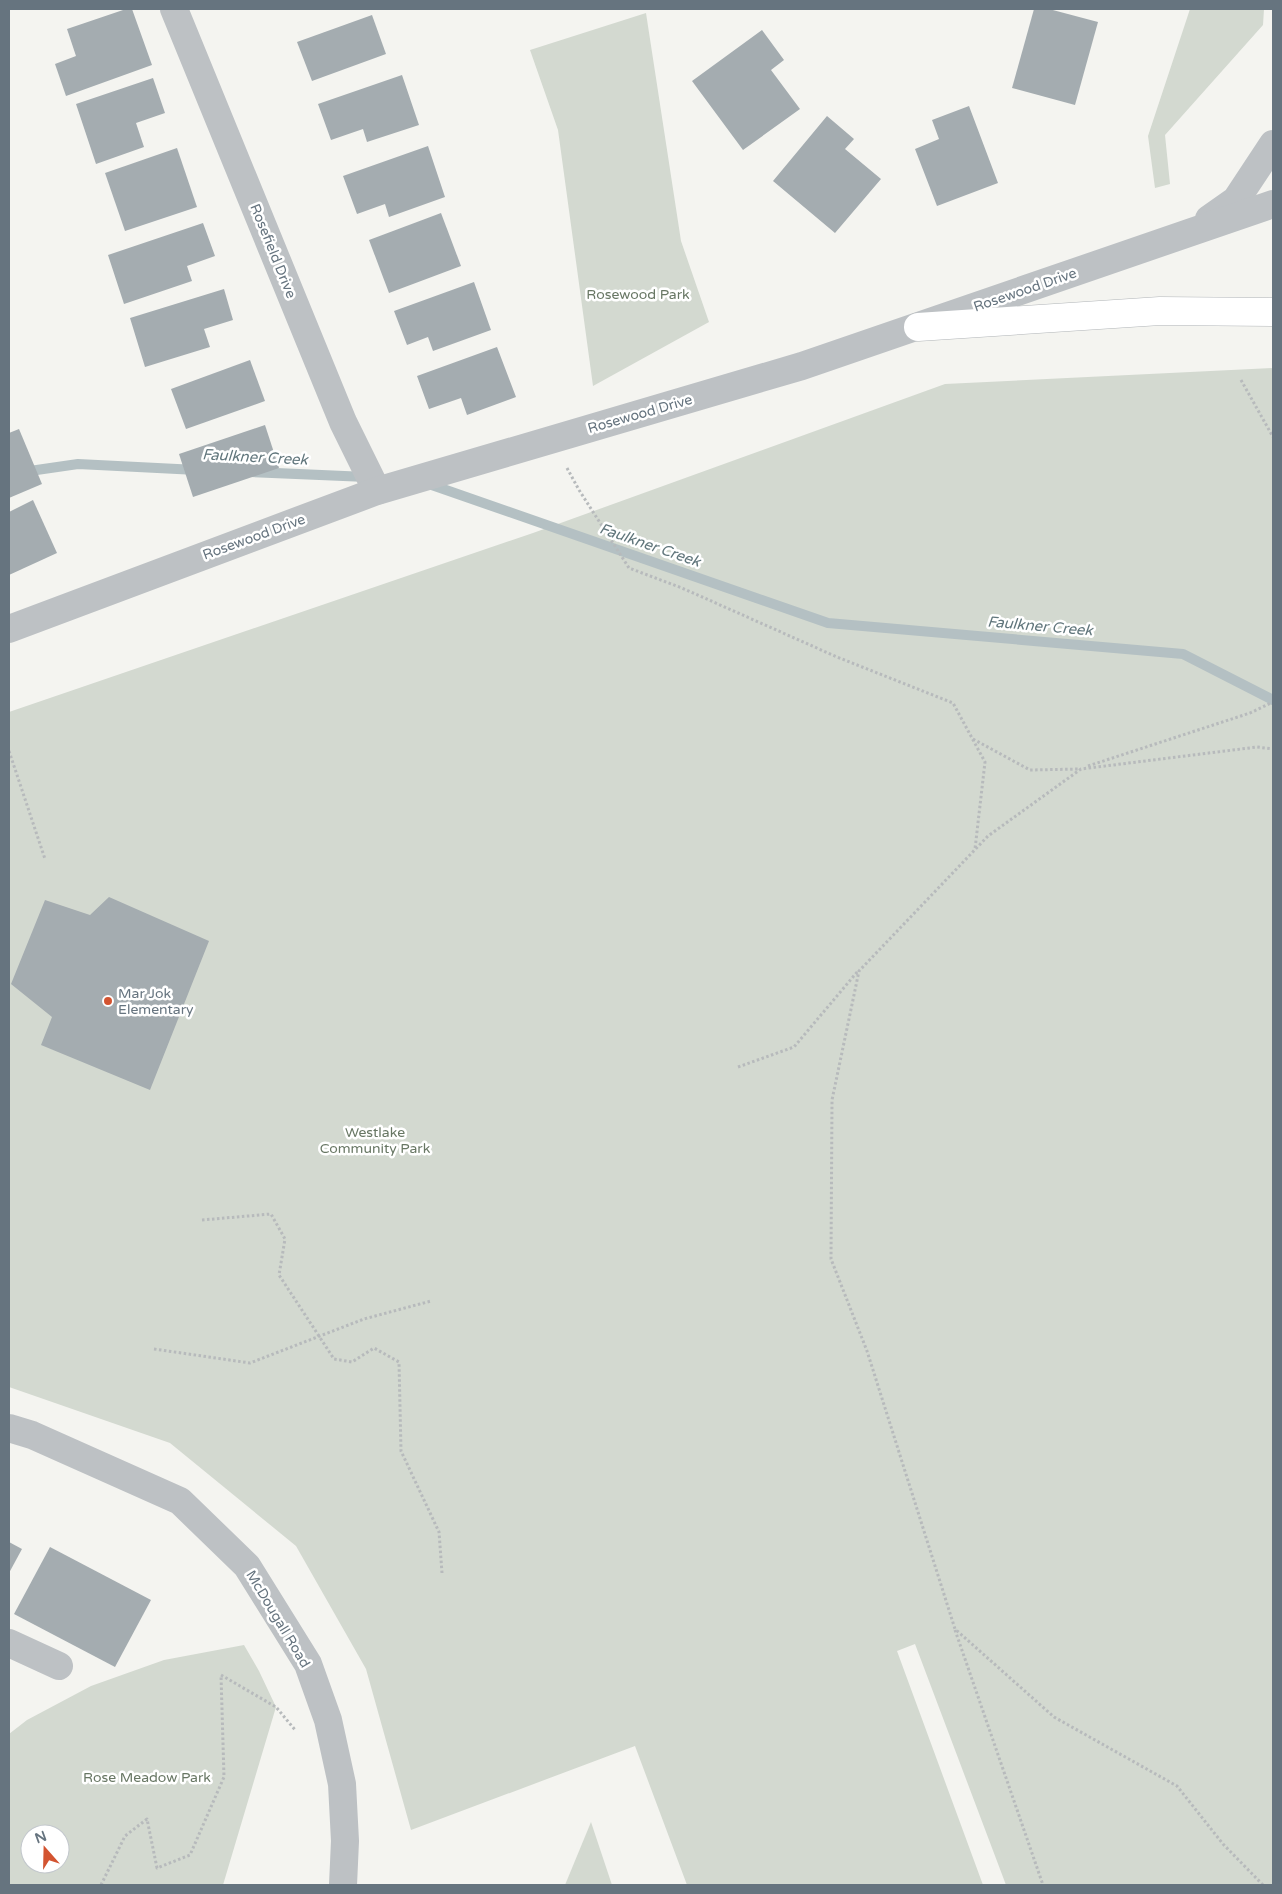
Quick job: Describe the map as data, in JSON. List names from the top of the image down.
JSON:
{
  "streets": {
    "street": ["Rosefield Drive", "Rosewood Drive", "McDougall Road"]
  },
  "crossings": [
    ["Rosefield Drive", "Rosewood Drive"]
  ],
  "water": ["Faulkner Creek"],
  "parks": ["Rosewood Park", "Westlake Community Park", "Rose Meadow Park"],
  "places": ["Mar Jok Elementary"],
  "north": "top"
}
